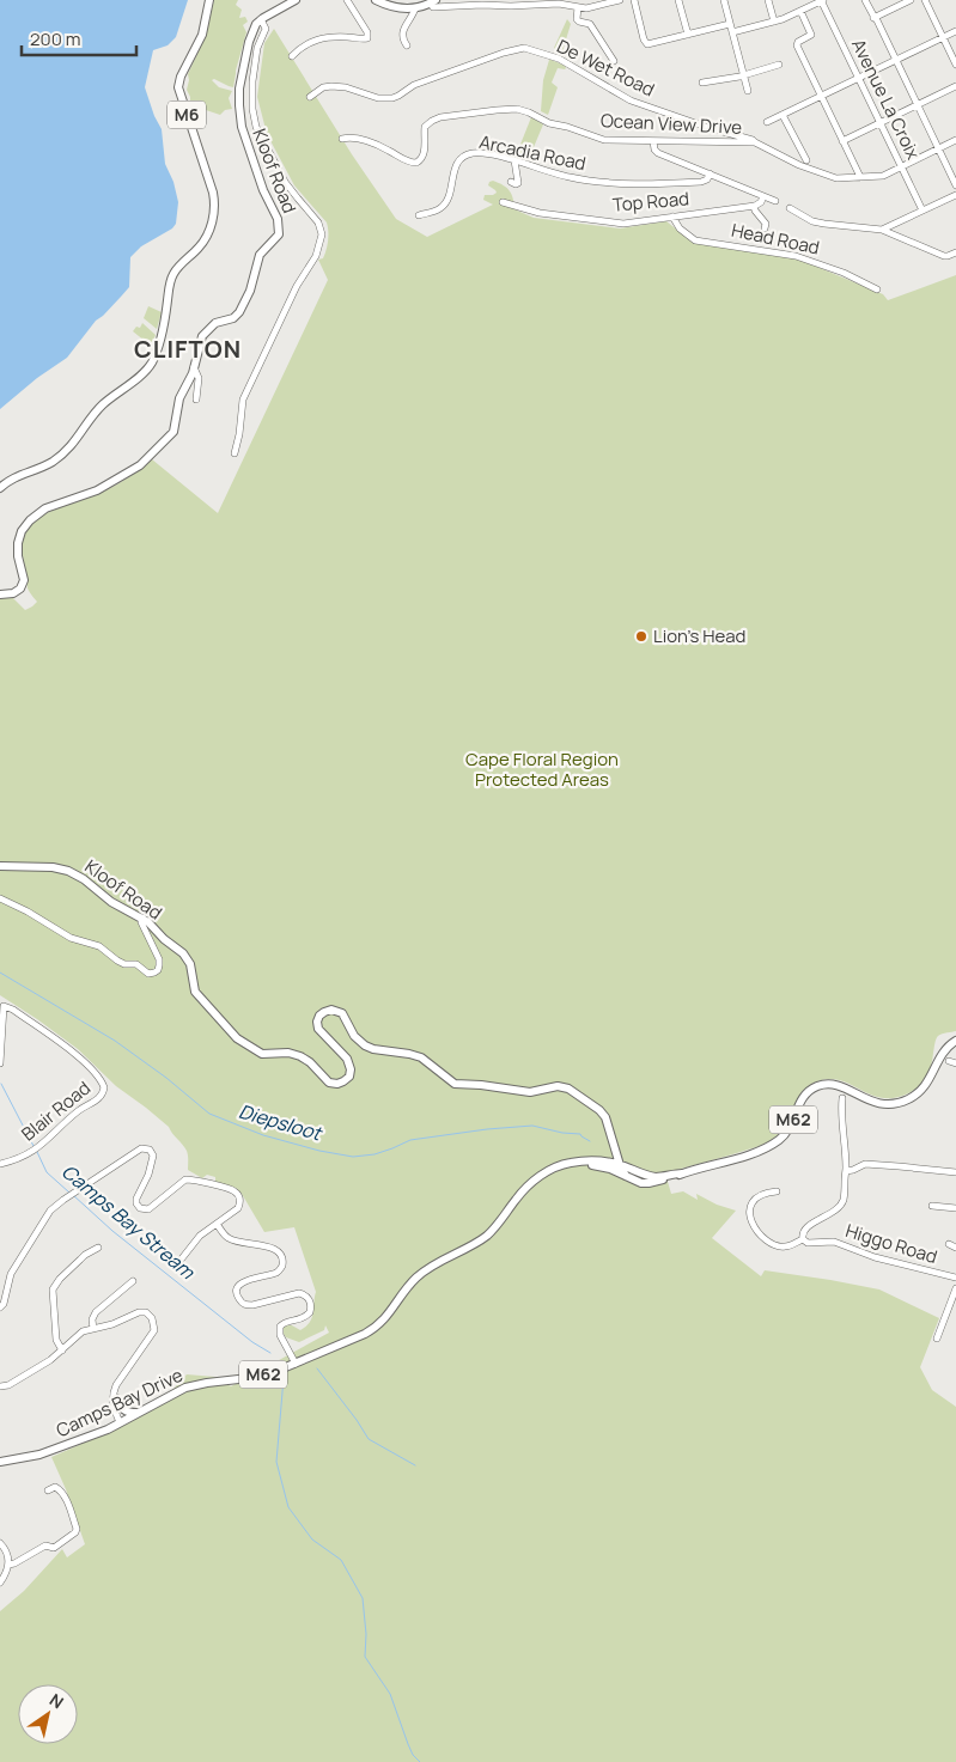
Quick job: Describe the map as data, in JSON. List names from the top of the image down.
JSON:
{
  "streets": {
    "main road": [
      "M6",
      "Kloof Road",
      "M62",
      "Camps Bay Drive"
    ],
    "street": [
      "De Wet Road",
      "Avenue La Croix",
      "Ocean View Drive",
      "Arcadia Road",
      "Top Road",
      "Head Road",
      "Blair Road",
      "Higgo Road"
    ]
  },
  "crossings": [
    ["De Wet Road", "Ocean View Drive"],
    ["Avenue La Croix", "Ocean View Drive"],
    ["Kloof Road", "Camps Bay Drive"],
    ["Top Road", "Head Road"],
    ["M62", "Camps Bay Drive"]
  ],
  "districts": ["CLIFTON"],
  "water": ["Diepsloot", "Camps Bay Stream"],
  "parks": ["Cape Floral Region Protected Areas"],
  "places": ["Lion's Head"],
  "scale_bar": "200 m",
  "north": "top right"
}
